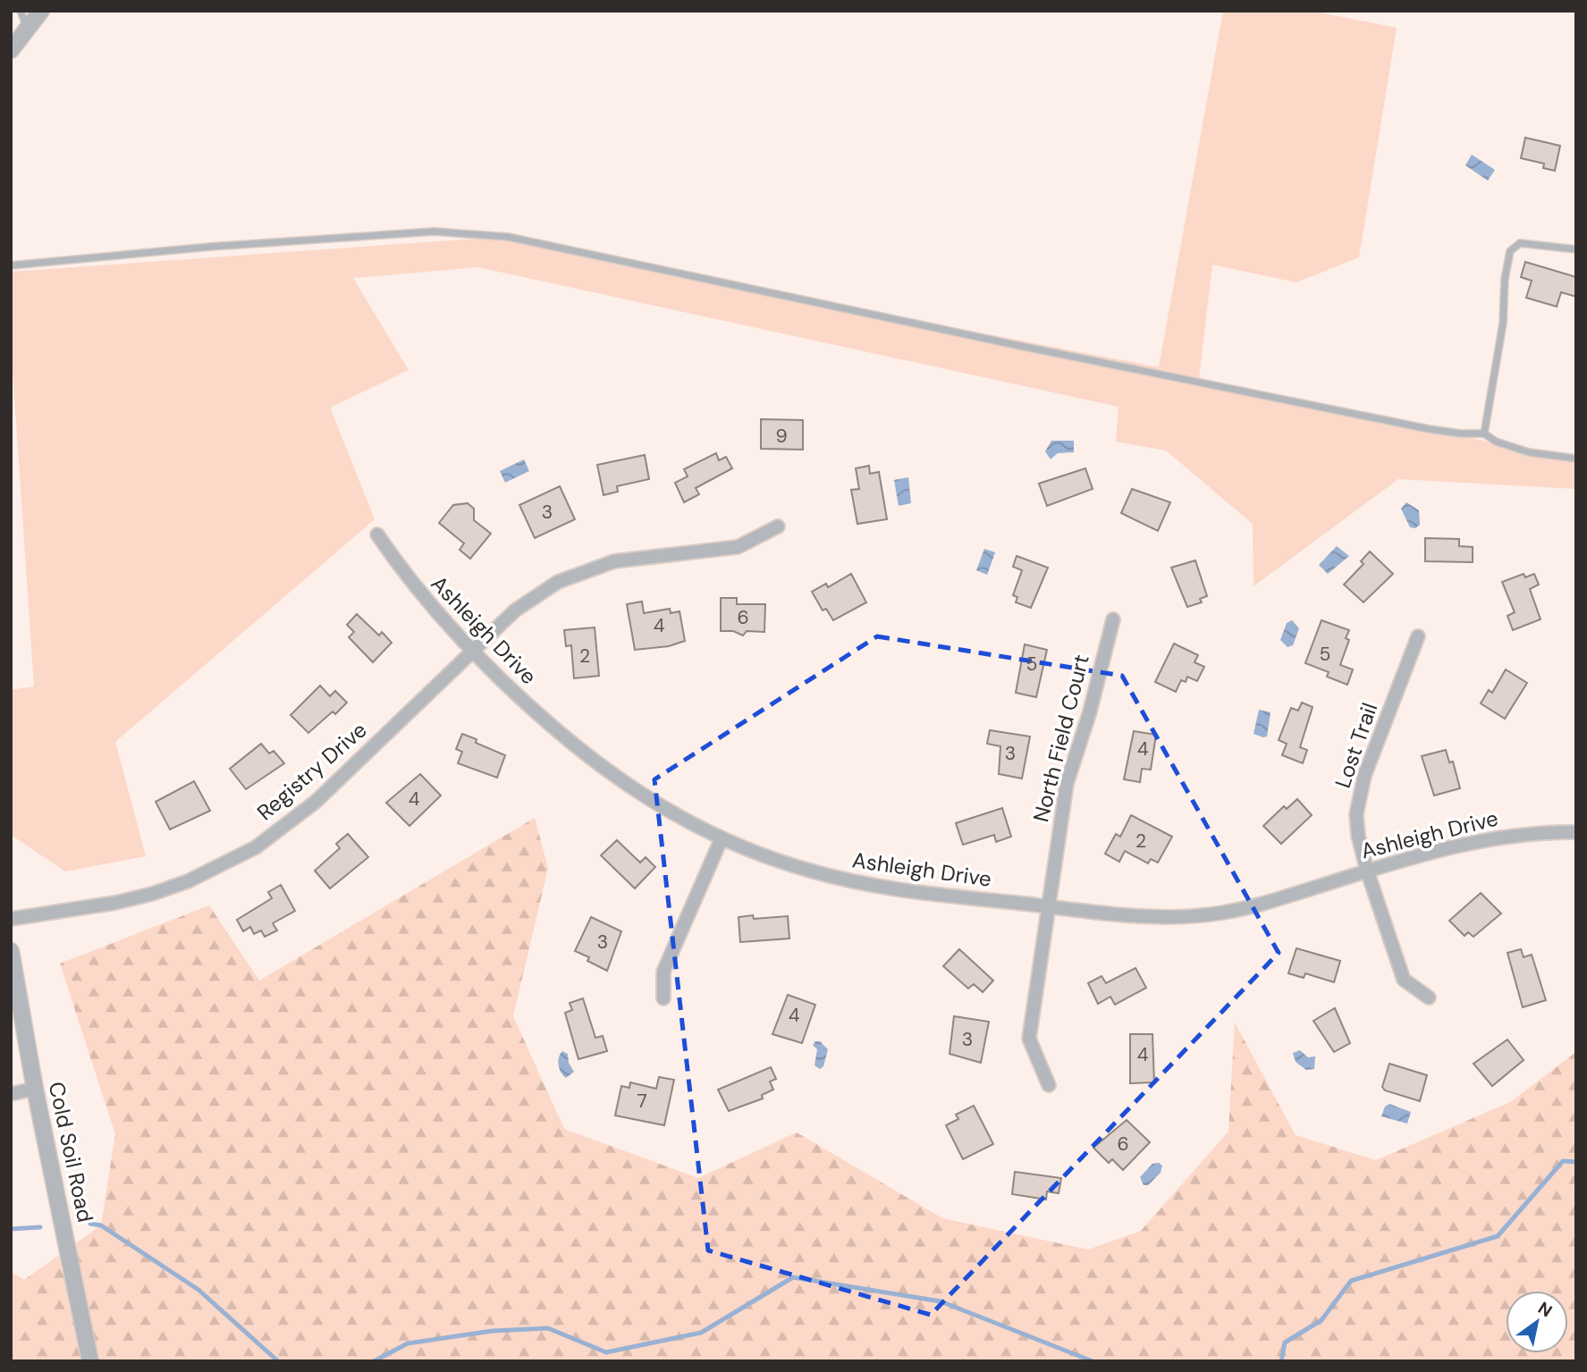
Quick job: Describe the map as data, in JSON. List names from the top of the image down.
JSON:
{
  "streets": {
    "street": [
      "Ashleigh Drive",
      "North Field Court",
      "Lost Trail",
      "Registry Drive",
      "Cold Soil Road"
    ]
  },
  "crossings": [
    ["Ashleigh Drive", "North Field Court"],
    ["Ashleigh Drive", "Lost Trail"],
    ["Ashleigh Drive", "Registry Drive"]
  ],
  "house_numbers": [
    "9",
    "3",
    "6",
    "4",
    "5",
    "2",
    "5",
    "4",
    "3",
    "4",
    "2",
    "3",
    "4",
    "3",
    "4",
    "7",
    "6"
  ],
  "north": "top right"
}
